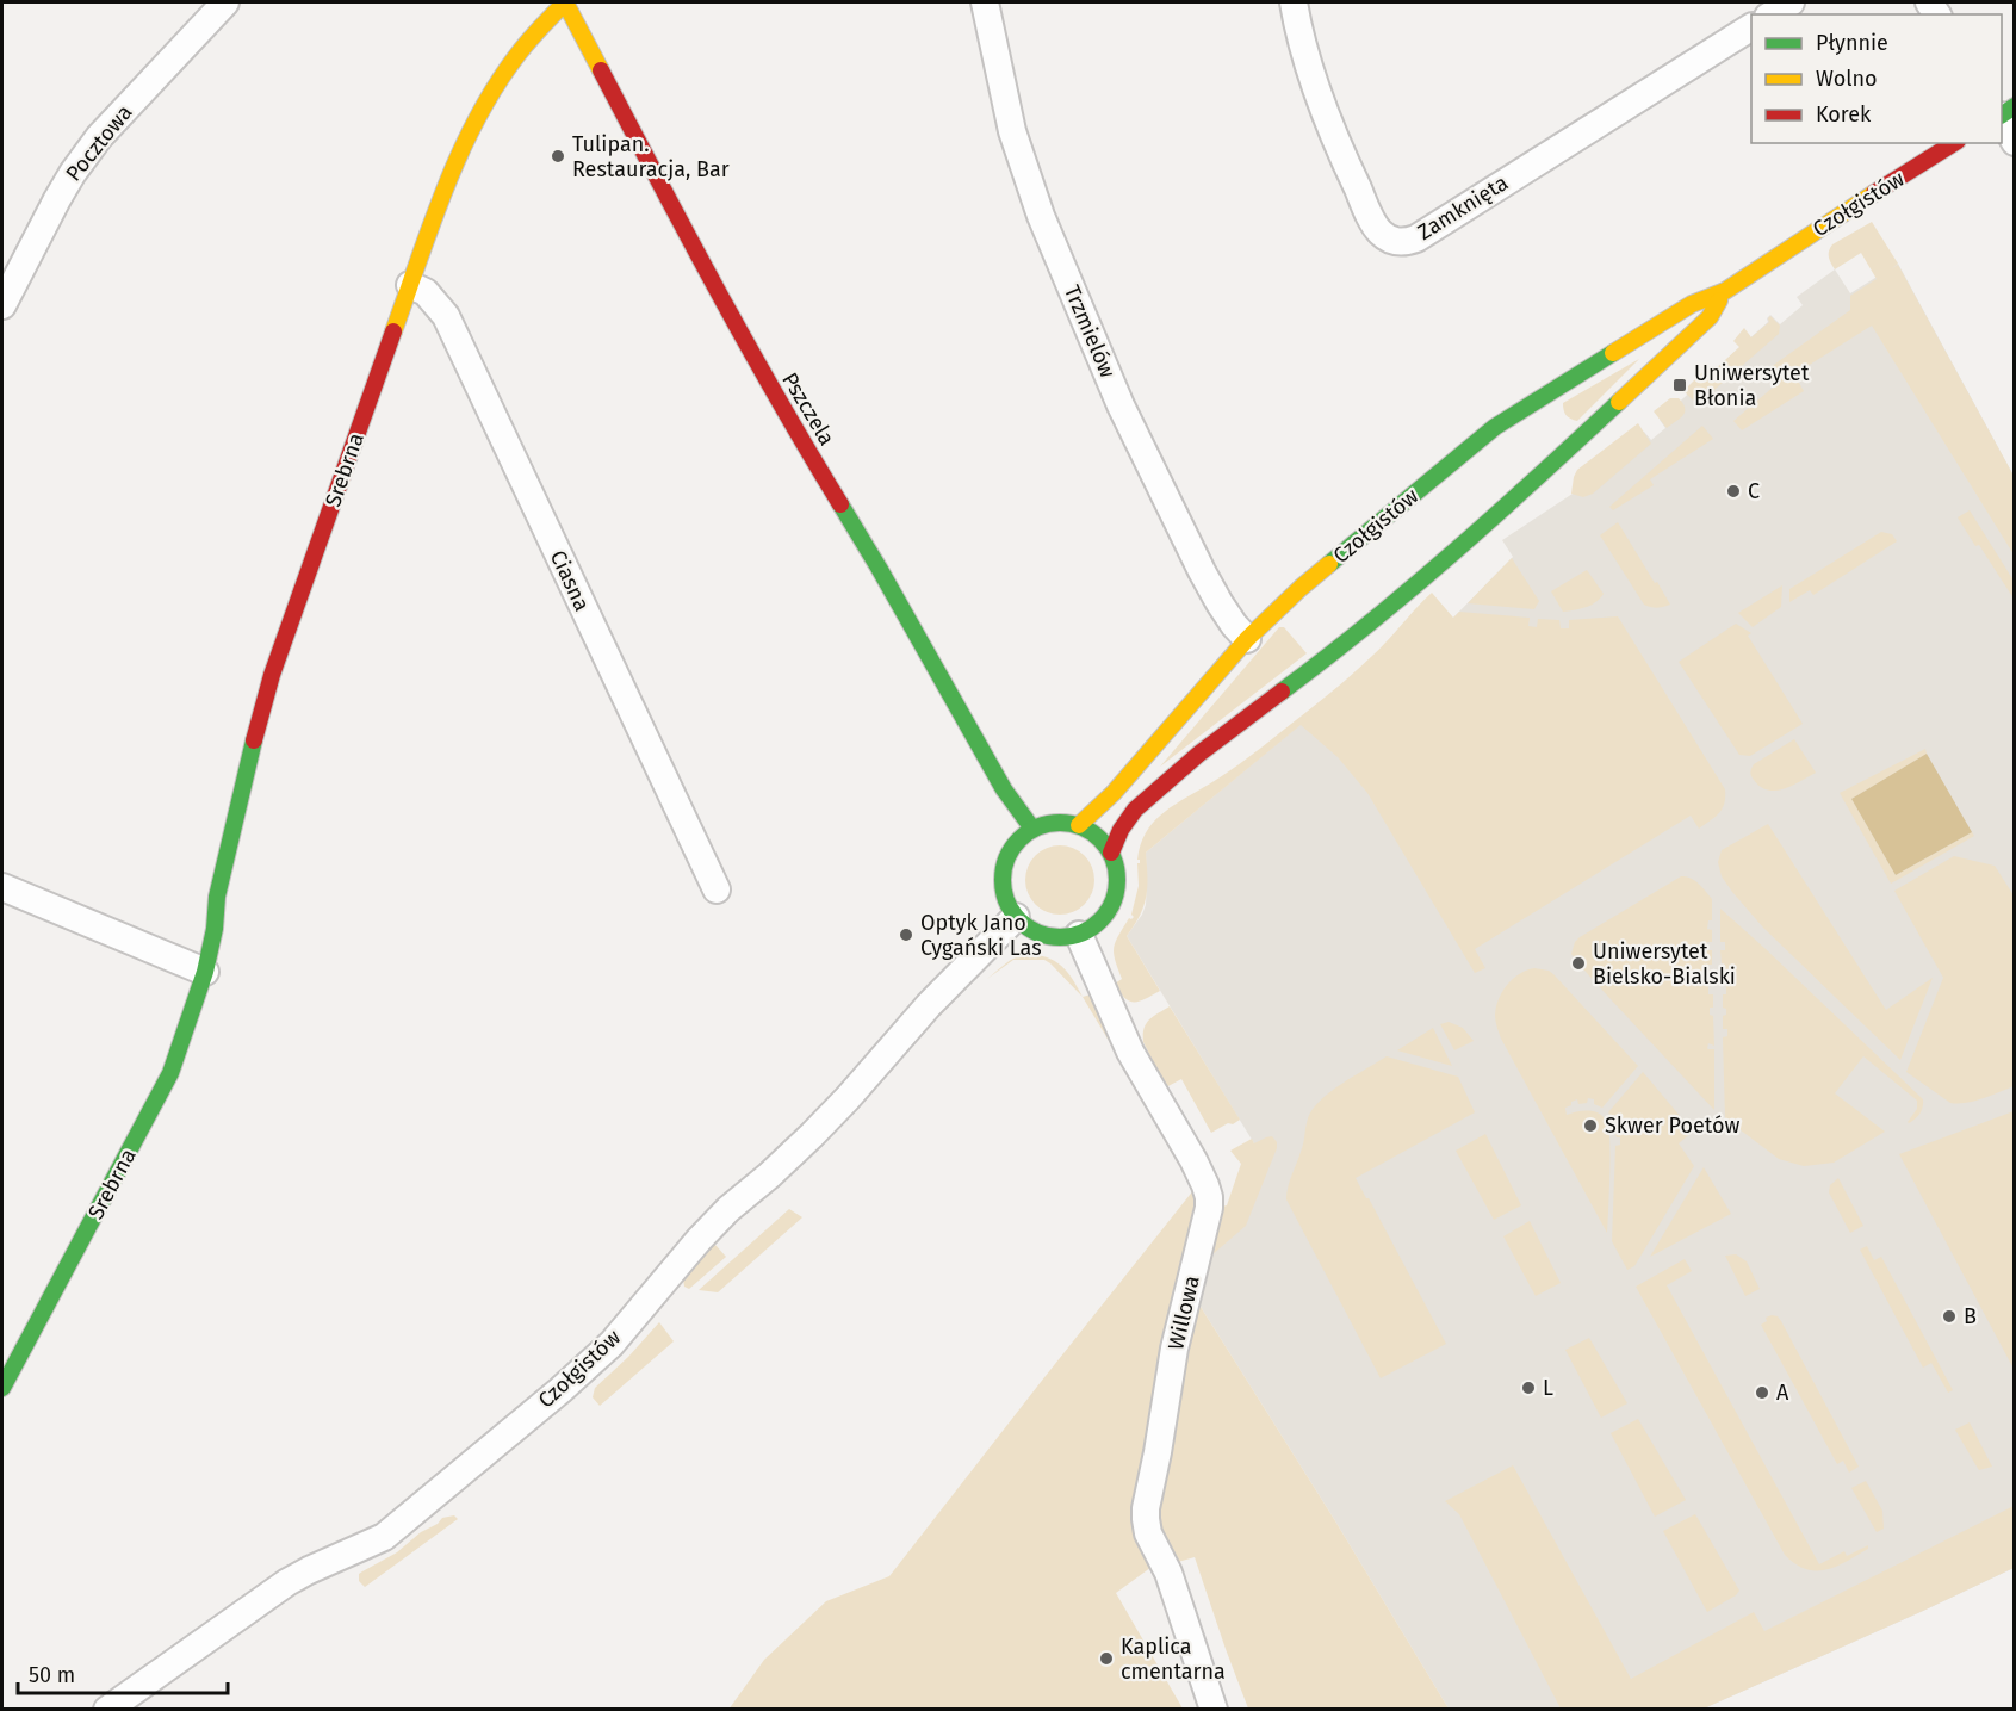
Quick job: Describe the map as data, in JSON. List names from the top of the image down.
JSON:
{
  "streets": {
    "street": [
      "Pocztowa",
      "Czołgistów",
      "Zamknięta",
      "Trzmielów",
      "Pszczela",
      "Srebrna",
      "Ciasna",
      "Willowa"
    ]
  },
  "crossings": [
    ["Czołgistów", "Trzmielów"],
    ["Czołgistów", "Pszczela"],
    ["Czołgistów", "Willowa"],
    ["Pszczela", "Srebrna"],
    ["Pszczela", "Willowa"],
    ["Srebrna", "Ciasna"]
  ],
  "places": {
    "other": [
      "Tulipan. Restauracja, Bar",
      "C",
      "Optyk Jano Cygański Las",
      "Uniwersytet Bielsko-Bialski",
      "Skwer Poetów",
      "B",
      "L",
      "A",
      "Kaplica cmentarna"
    ],
    "transit": ["Uniwersytet Błonia"]
  },
  "legend": ["Płynnie", "Wolno", "Korek"],
  "scale_bar": "50 m"
}
